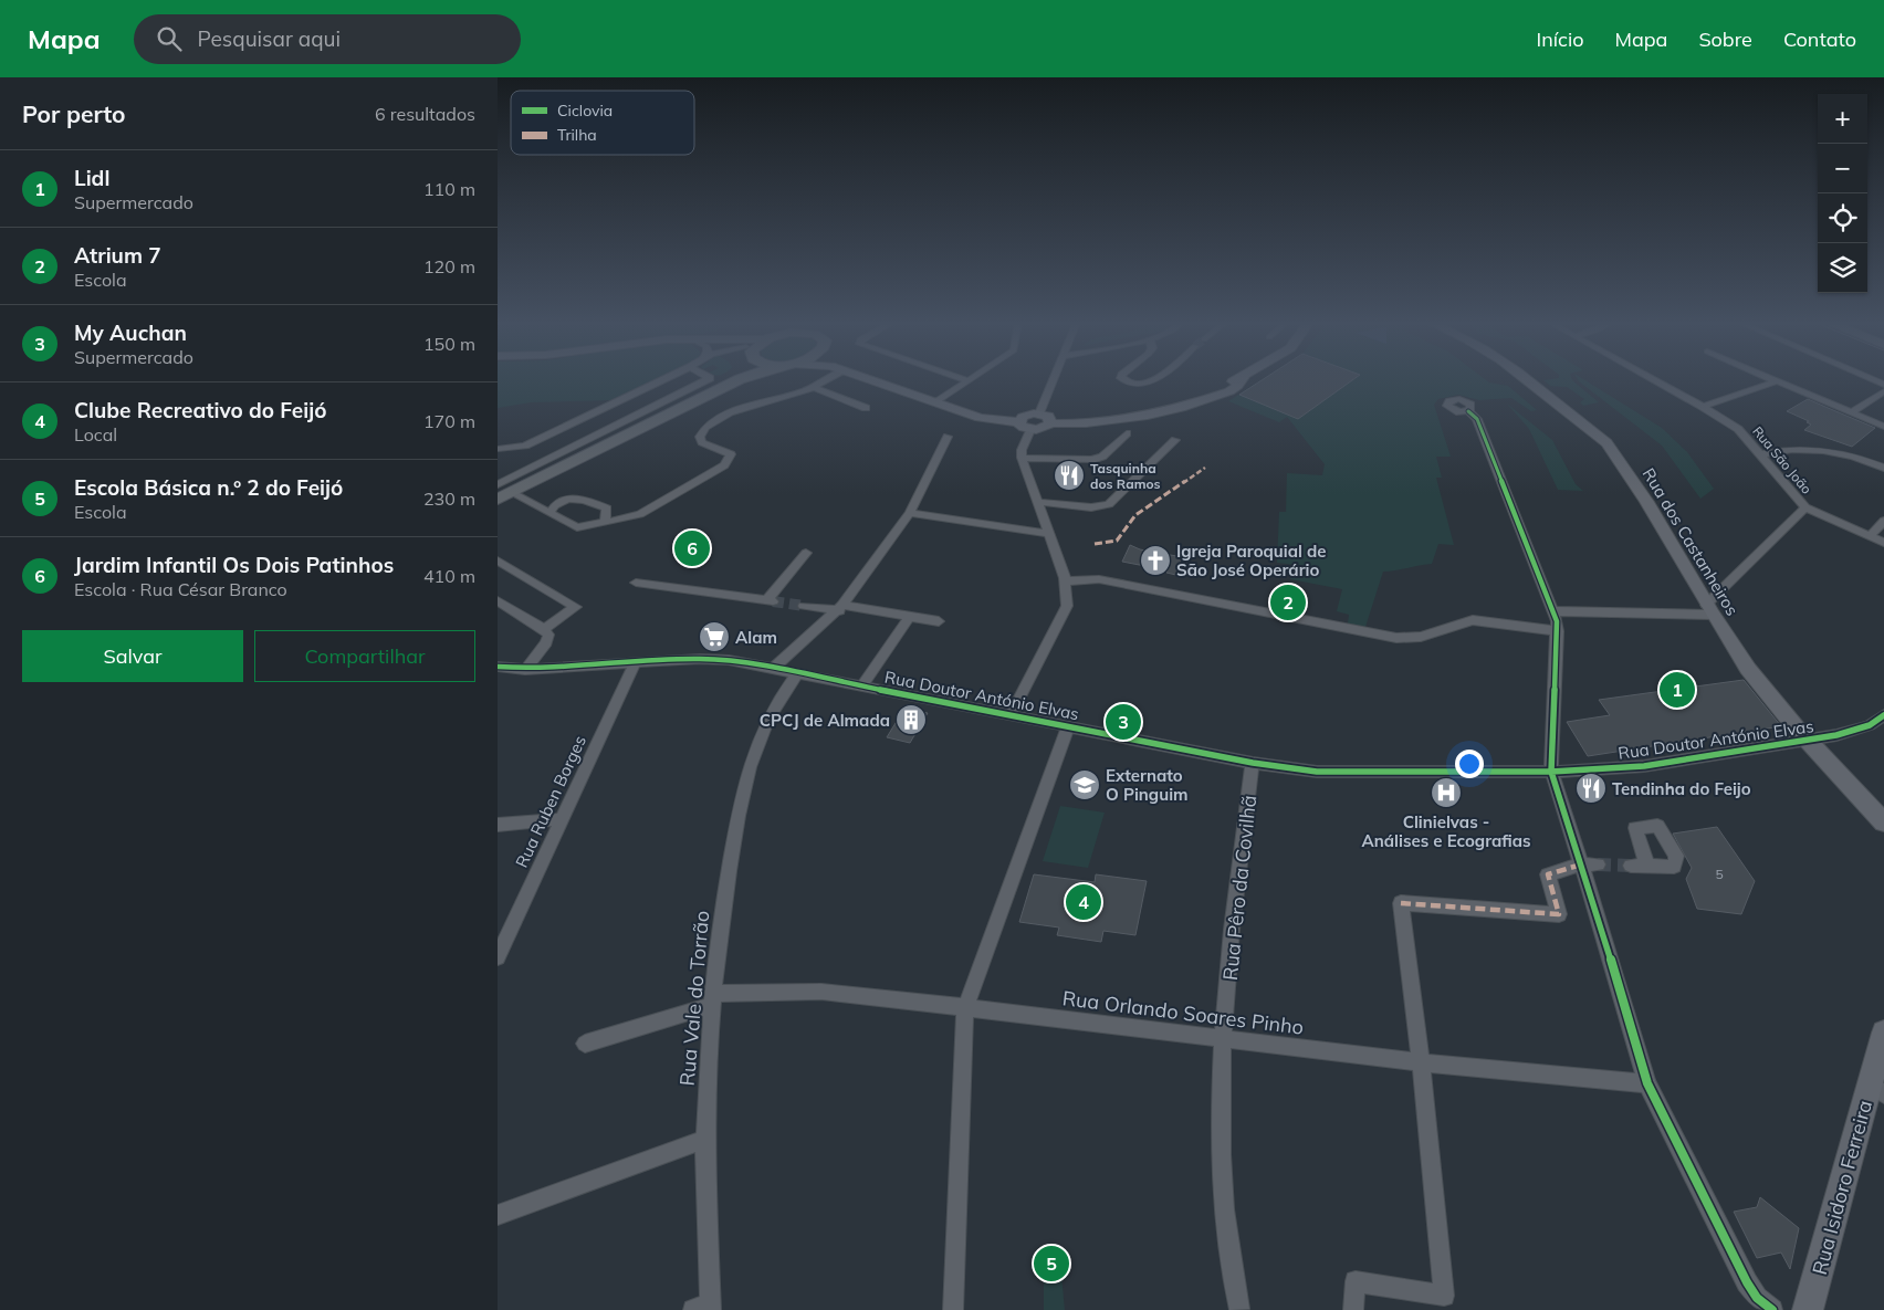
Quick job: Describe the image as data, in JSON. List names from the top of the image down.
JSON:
{
  "streets": {
    "street": [
      "Rua São João",
      "Rua dos Castanheiros",
      "Rua Doutor António Elvas",
      "Rua Ruben Borges",
      "Rua Pêro da Covilhã",
      "Rua Vale do Torrão",
      "Rua Orlando Soares Pinho",
      "Rua Isidoro Ferreira"
    ]
  },
  "crossings": [
    ["Rua dos Castanheiros", "Rua Doutor António Elvas"],
    ["Rua Doutor António Elvas", "Rua Ruben Borges"],
    ["Rua Doutor António Elvas", "Rua Pêro da Covilhã"],
    ["Rua Doutor António Elvas", "Rua Vale do Torrão"],
    ["Rua Pêro da Covilhã", "Rua Orlando Soares Pinho"],
    ["Rua Vale do Torrão", "Rua Orlando Soares Pinho"]
  ],
  "places": {
    "restaurant": ["Tasquinha dos Ramos", "Tendinha do Feijo"],
    "church": ["Igreja Paroquial de São José Operário"],
    "supermarket": ["Alam"],
    "building": ["CPCJ de Almada"],
    "school or university": ["Externato O Pinguim"],
    "hospital": ["Clinielvas - Análises e Ecografias"]
  },
  "house_numbers": ["5"],
  "legend": ["Ciclovia", "Trilha"],
  "page": {
    "header": "Mapa",
    "search": "Pesquisar aqui",
    "nav": [
      "Início",
      "Mapa",
      "Sobre",
      "Contato"
    ],
    "heading": ["Por perto", "6 resultados"],
    "map_buttons": ["+", "−"],
    "list": [
      {
        "mark": "1",
        "name": "Lidl",
        "note": "Supermercado",
        "value": "110 m"
      },
      {
        "mark": "2",
        "name": "Atrium 7",
        "note": "Escola",
        "value": "120 m"
      },
      {
        "mark": "3",
        "name": "My Auchan",
        "note": "Supermercado",
        "value": "150 m"
      },
      {
        "mark": "4",
        "name": "Clube Recreativo do Feijó",
        "note": "Local",
        "value": "170 m"
      },
      {
        "mark": "5",
        "name": "Escola Básica n.º 2 do Feijó",
        "note": "Escola",
        "value": "230 m"
      },
      {
        "mark": "6",
        "name": "Jardim Infantil Os Dois Patinhos",
        "note": "Escola · Rua César Branco",
        "value": "410 m"
      }
    ],
    "pins": [
      "6",
      "2",
      "1",
      "3",
      "4",
      "5"
    ],
    "buttons": ["Salvar", "Compartilhar"]
  }
}
